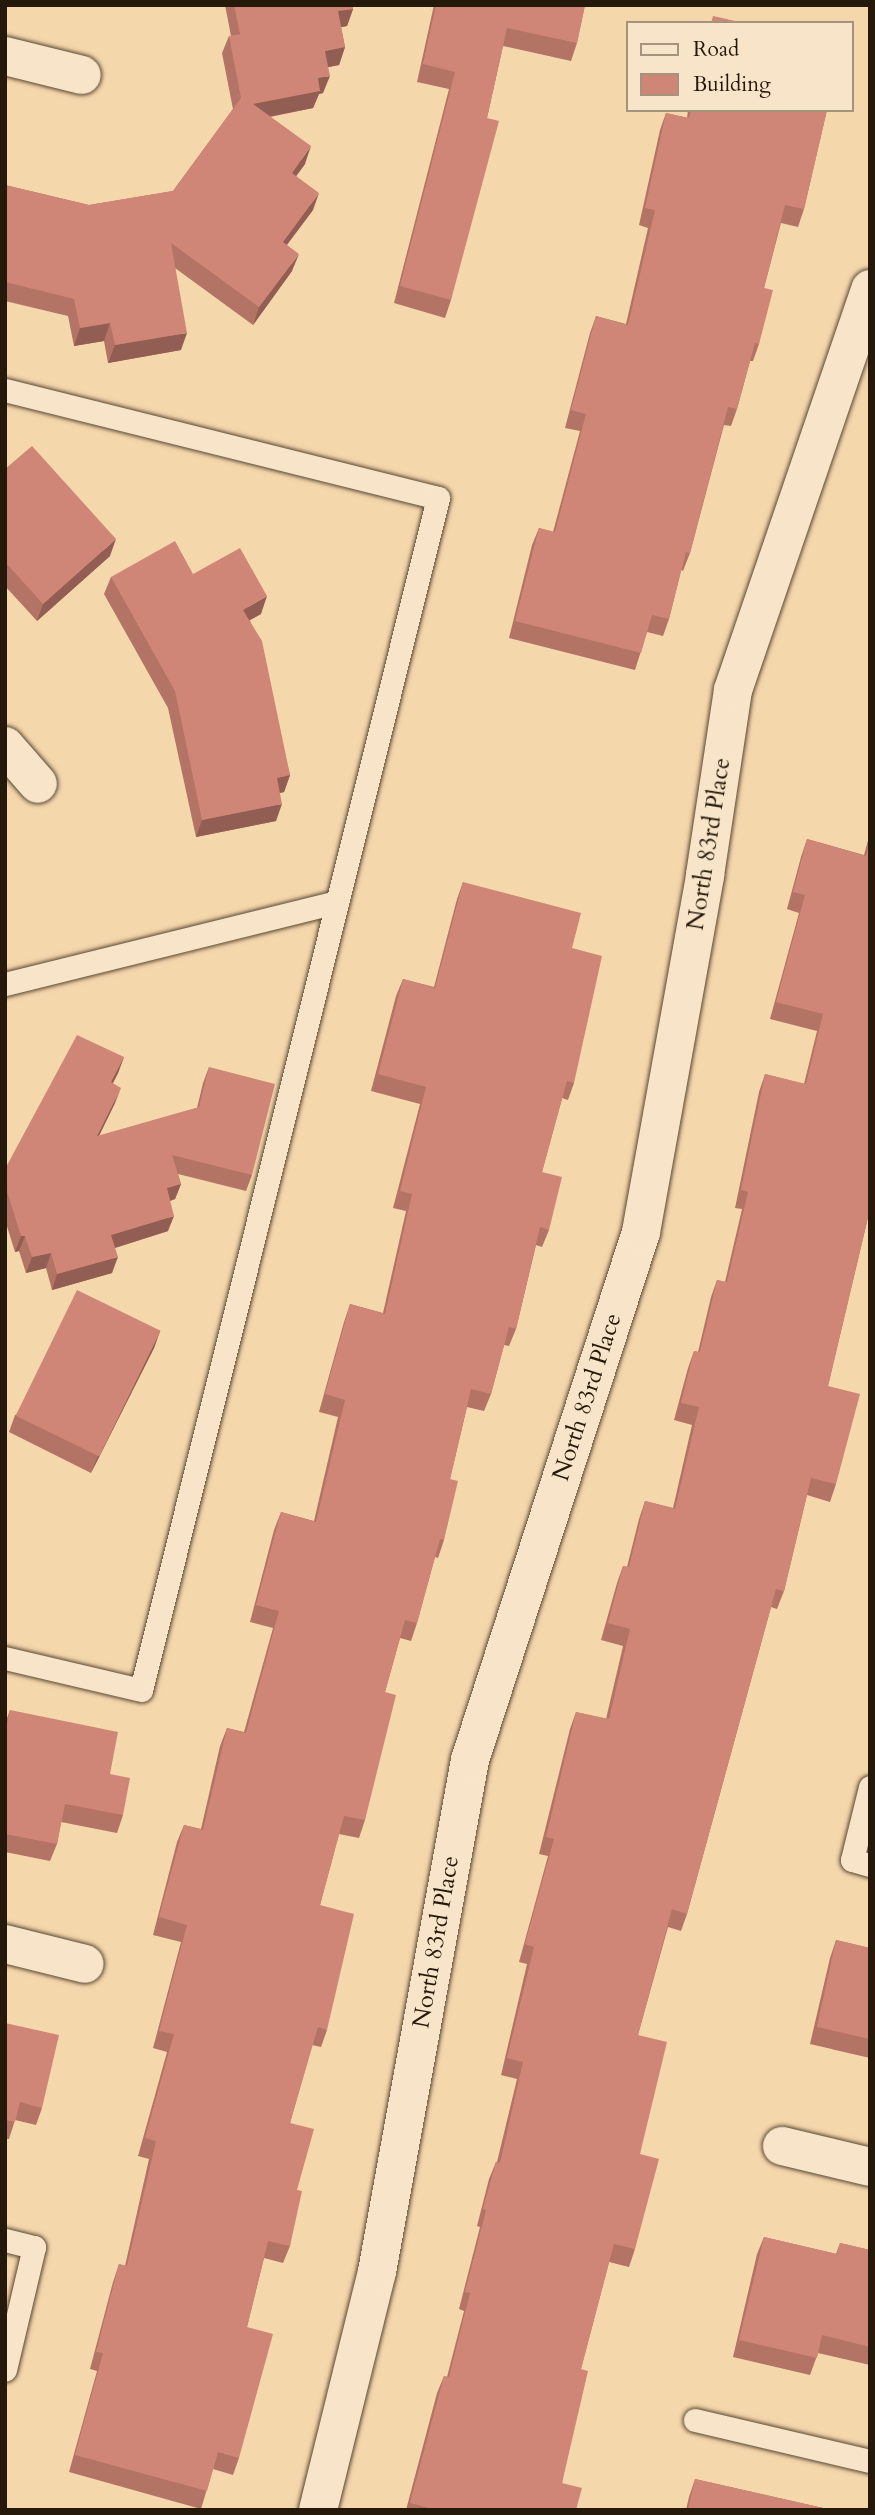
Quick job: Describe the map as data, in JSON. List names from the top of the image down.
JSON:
{
  "streets": {
    "street": ["North 83rd Place"]
  },
  "legend": ["Road", "Building"]
}
